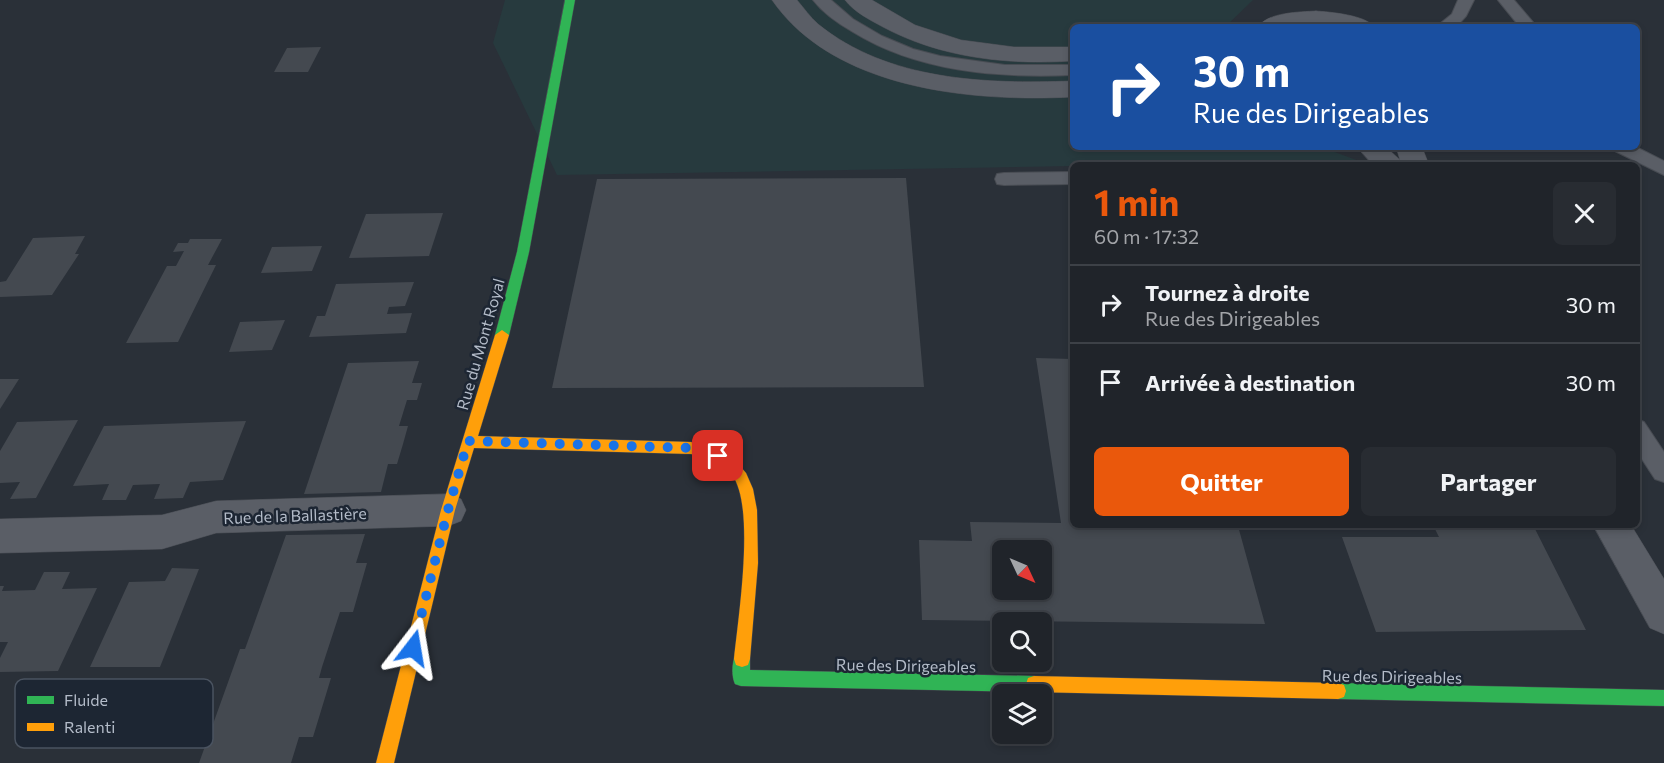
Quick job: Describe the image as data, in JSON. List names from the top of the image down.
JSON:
{
  "streets": {
    "street": ["Rue du Mont Royal", "Rue de la Ballastière", "Rue des Dirigeables"]
  },
  "crossings": [
    ["Rue du Mont Royal", "Rue de la Ballastière"],
    ["Rue du Mont Royal", "Rue des Dirigeables"]
  ],
  "legend": ["Fluide", "Ralenti"],
  "north": "bottom right",
  "page": {
    "turn": ["30 m", "Rue des Dirigeables"],
    "heading": ["1 min", "60 m · 17:32"],
    "list": [
      {
        "name": "Tournez à droite",
        "note": "Rue des Dirigeables",
        "value": "30 m"
      },
      {
        "name": "Arrivée à destination",
        "value": "30 m"
      }
    ],
    "buttons": ["Quitter", "Partager"]
  }
}
